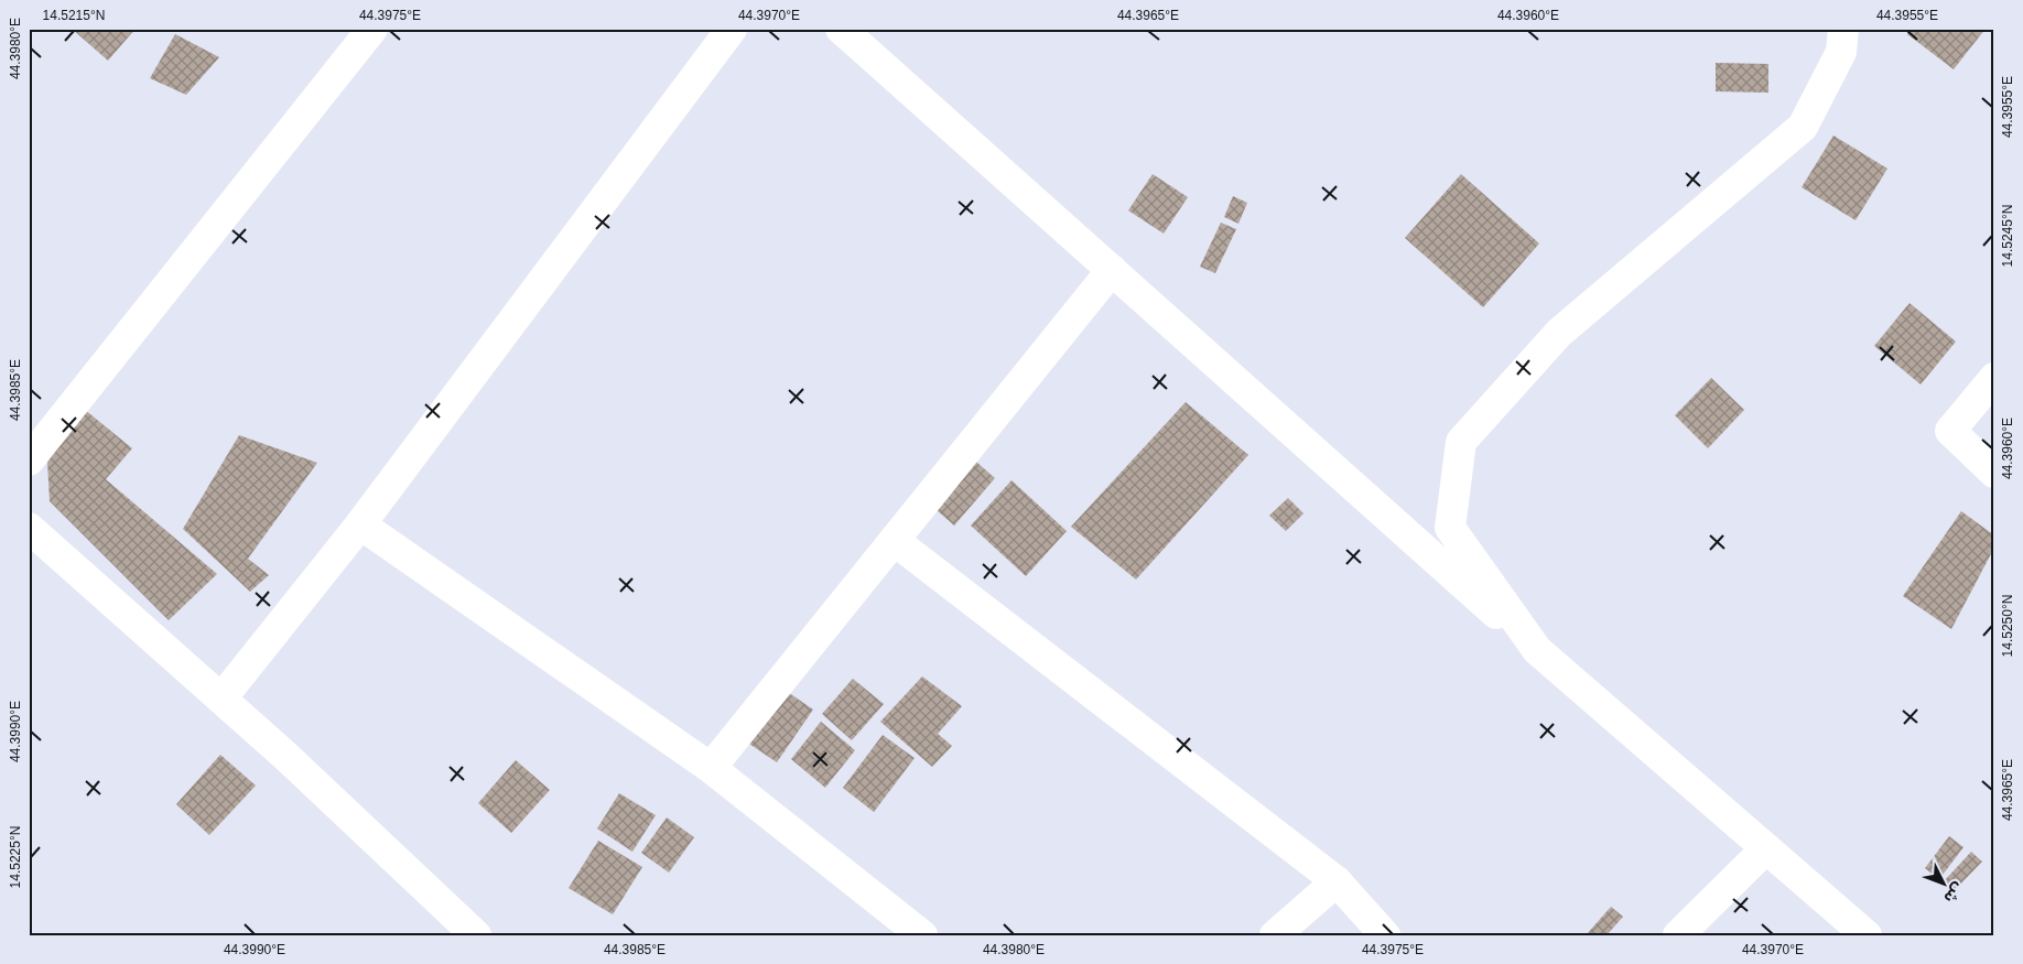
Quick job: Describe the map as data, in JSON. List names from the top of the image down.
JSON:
{
  "north": "bottom right",
  "coordinates": [
    "14.5215°N",
    "44.3975°E",
    "44.3970°E",
    "44.3965°E",
    "44.3960°E",
    "44.3955°E",
    "44.3980°E",
    "14.5245°N",
    "44.3985°E",
    "14.5250°N",
    "44.3990°E",
    "14.5225°N"
  ]
}
